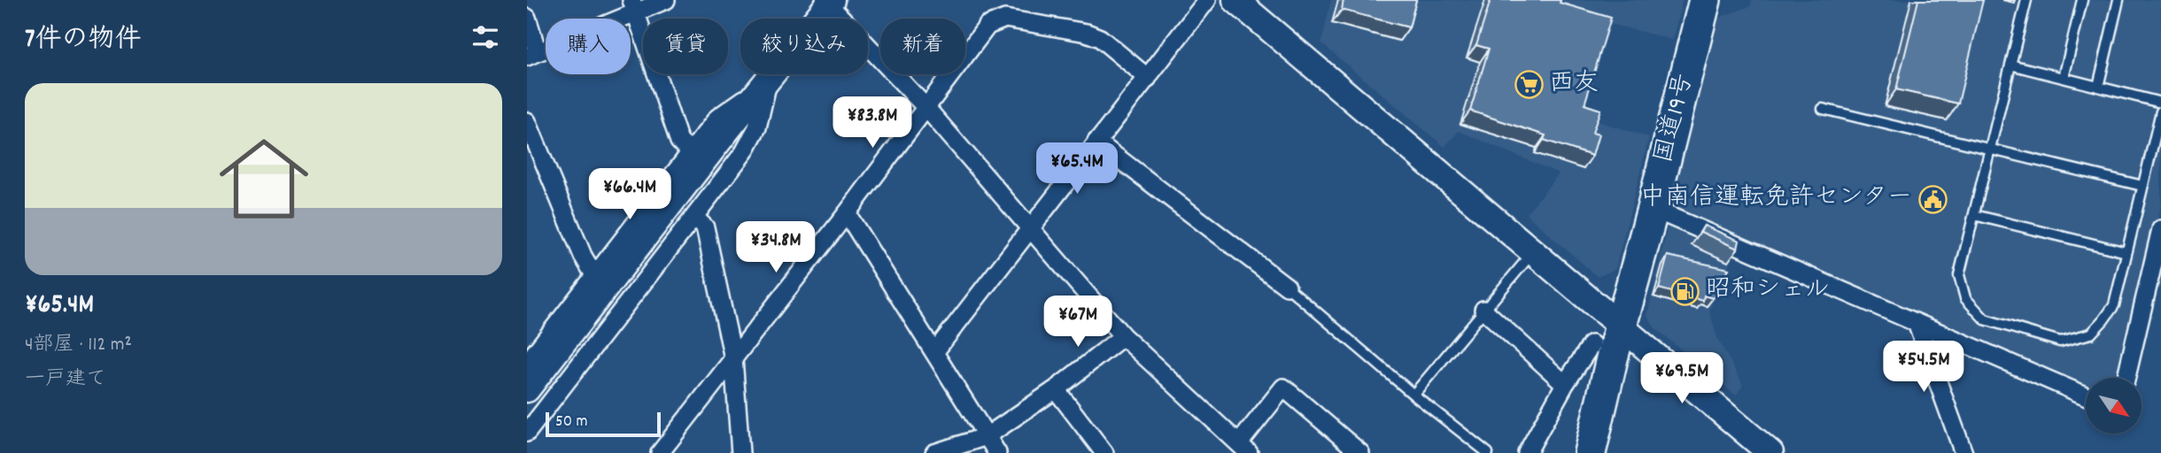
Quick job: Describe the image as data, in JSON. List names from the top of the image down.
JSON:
{
  "streets": {
    "highway": ["国道19号"]
  },
  "places": {
    "supermarket": ["西友"],
    "public building": ["中南信運転免許センター"],
    "fuel station": ["昭和シェル"]
  },
  "scale_bar": "50 m",
  "north": "bottom right",
  "page": {
    "heading": "7件の物件",
    "chip": [
      "購入",
      "賃貸",
      "絞り込み",
      "新着"
    ],
    "list": [
      {
        "name": "¥65.4M",
        "note": "4部屋 · 112 m² · 一戸建て"
      }
    ],
    "price": [
      "¥83.8M",
      "¥65.4M",
      "¥66.4M",
      "¥34.8M",
      "¥67M",
      "¥54.5M",
      "¥69.5M"
    ],
    "scale": "50 m"
  }
}
